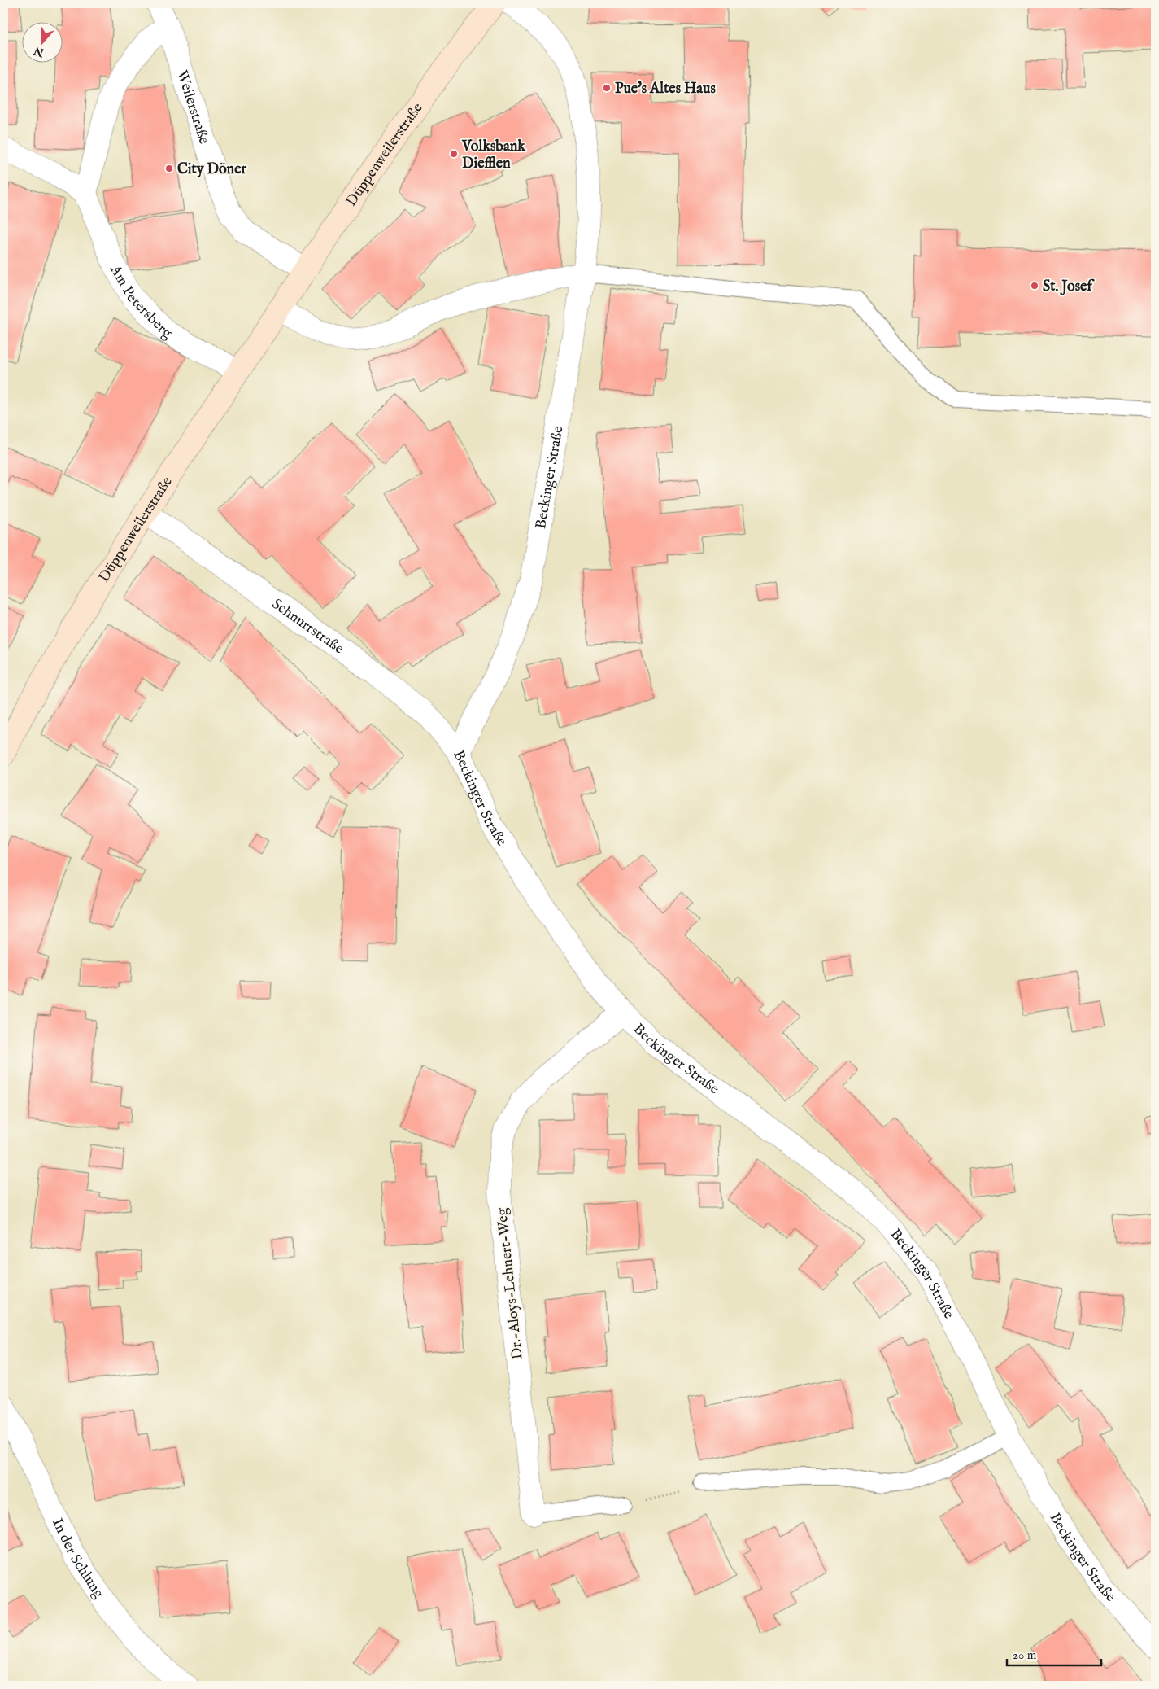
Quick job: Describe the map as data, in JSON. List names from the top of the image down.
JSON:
{
  "streets": {
    "street": [
      "Weilerstraße",
      "Düppenweilerstraße",
      "Am Petersberg",
      "Beckinger Straße",
      "Schnurrstraße",
      "Dr.-Aloys-Lehnert-Weg",
      "In der Schlung"
    ]
  },
  "crossings": [
    ["Weilerstraße", "Düppenweilerstraße"],
    ["Düppenweilerstraße", "Am Petersberg"],
    ["Düppenweilerstraße", "Schnurrstraße"],
    ["Beckinger Straße", "Schnurrstraße"],
    ["Beckinger Straße", "Dr.-Aloys-Lehnert-Weg"]
  ],
  "places": [
    "Pue's Altes Haus",
    "Volksbank Diefflen",
    "City Döner",
    "St. Josef"
  ],
  "scale_bar": "20 m",
  "north": "bottom"
}
